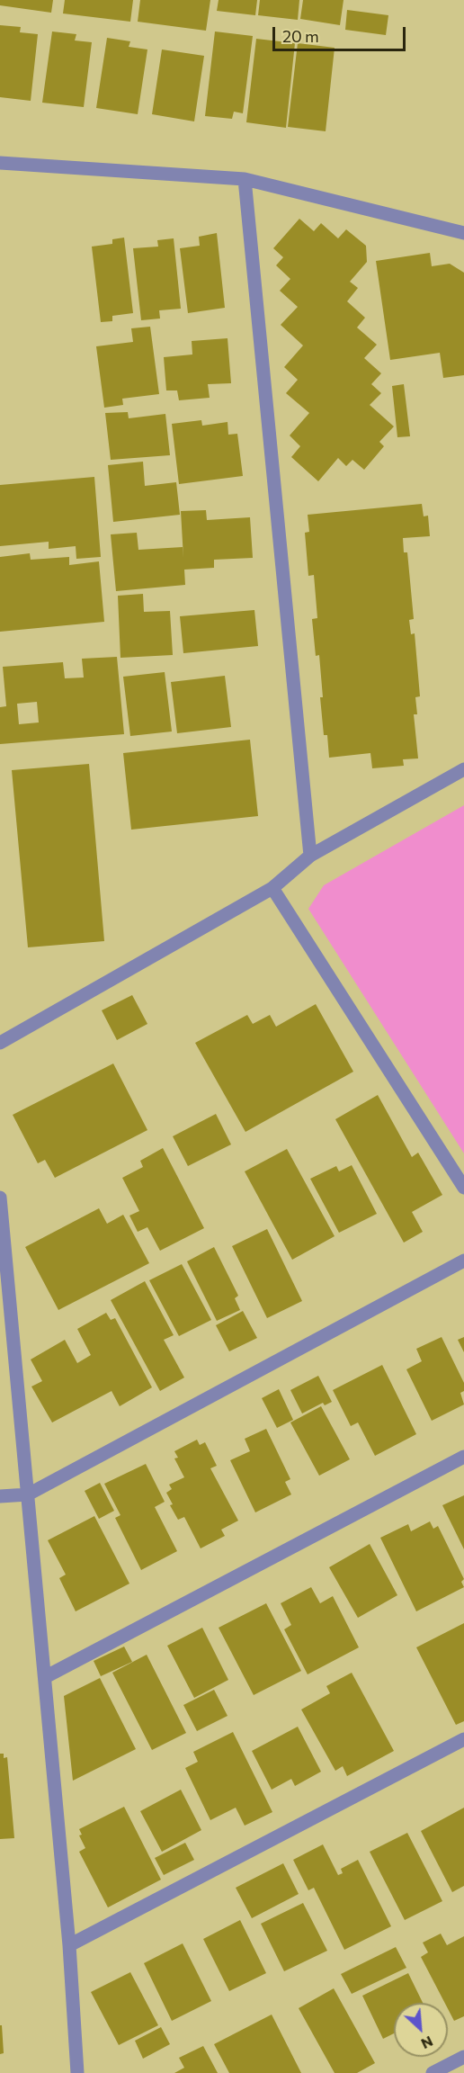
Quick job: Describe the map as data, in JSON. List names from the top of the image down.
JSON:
{
  "scale_bar": "20 m",
  "north": "bottom right"
}
